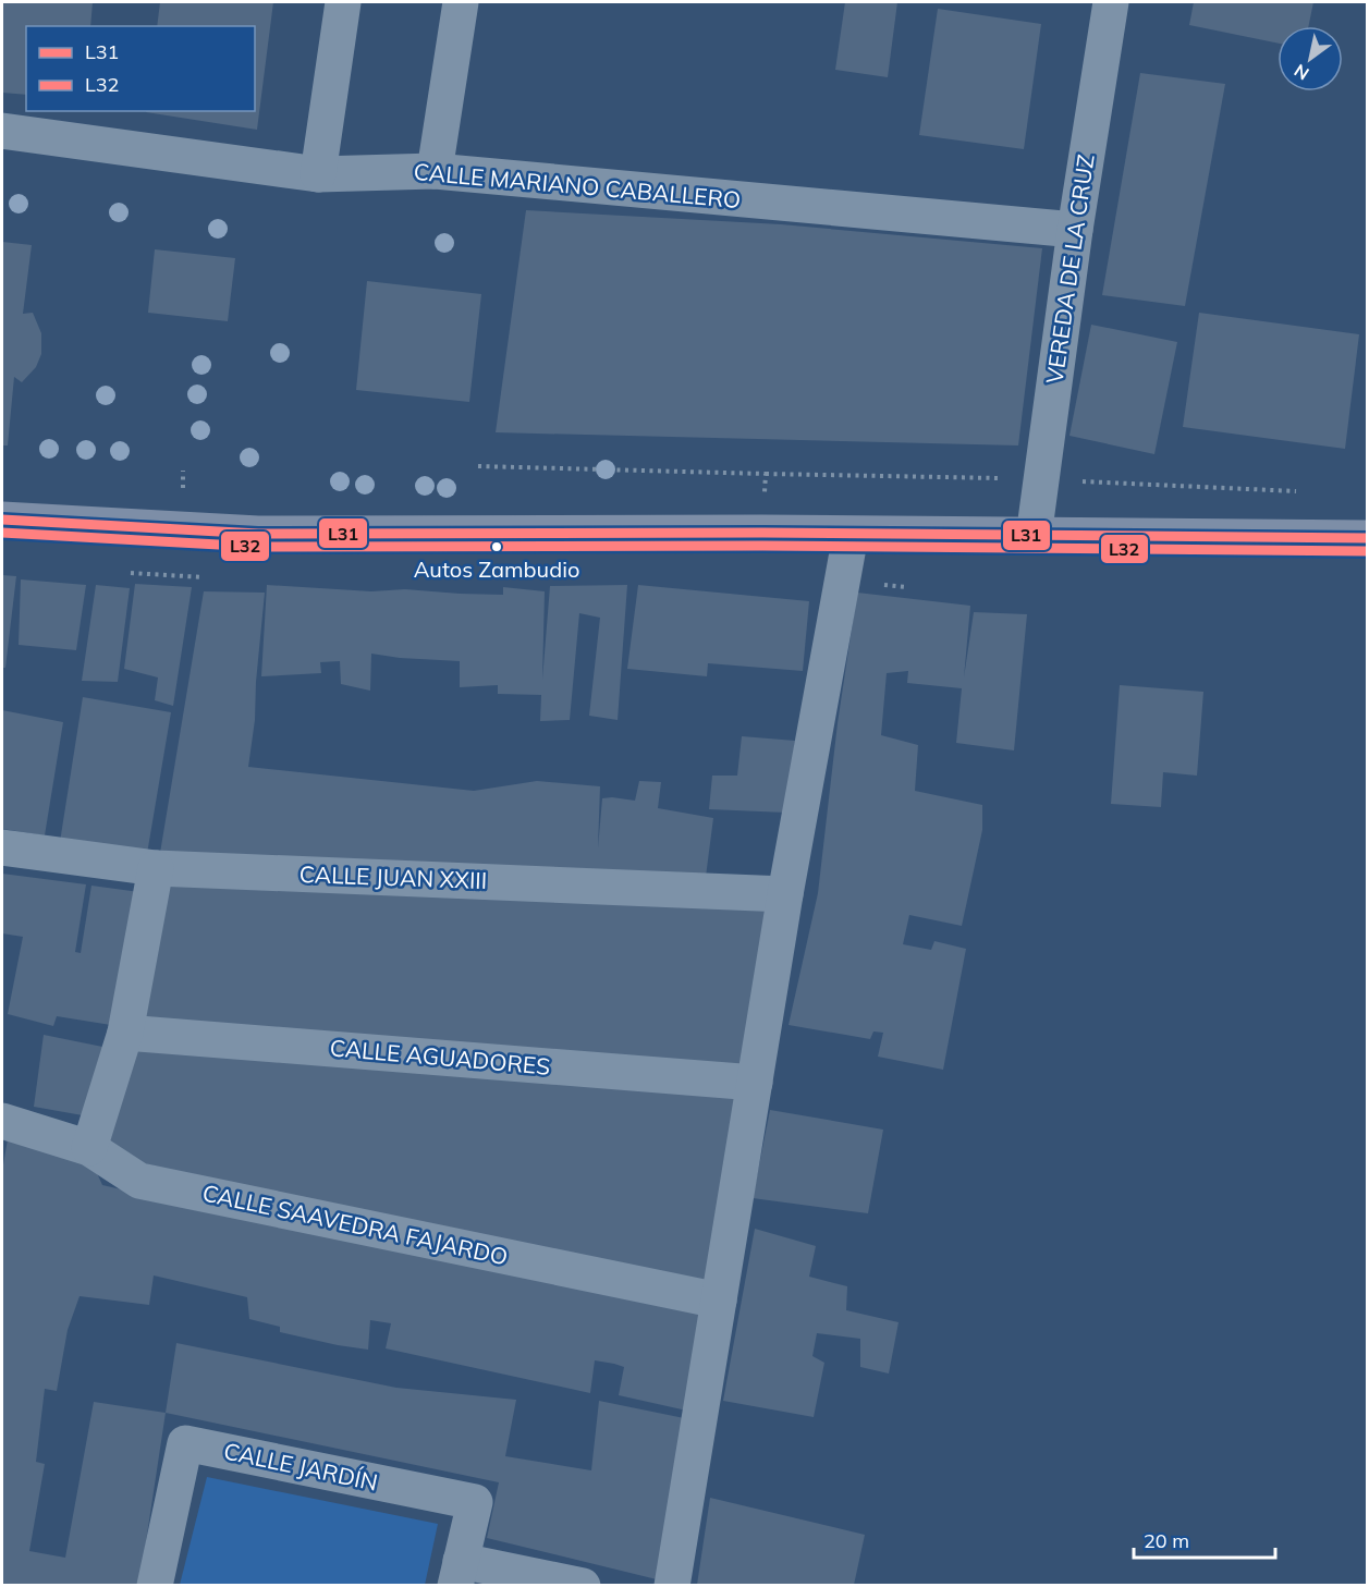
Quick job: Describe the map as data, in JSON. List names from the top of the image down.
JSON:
{
  "streets": {
    "street": [
      "CALLE MARIANO CABALLERO",
      "VEREDA DE LA CRUZ",
      "CALLE JUAN XXIII",
      "CALLE AGUADORES",
      "CALLE SAAVEDRA FAJARDO",
      "CALLE JARDÍN"
    ]
  },
  "crossings": [
    ["CALLE MARIANO CABALLERO", "VEREDA DE LA CRUZ"]
  ],
  "places": ["Autos Zambudio"],
  "lines": ["transit line L31", "transit line L32"],
  "legend": ["L31", "L32"],
  "scale_bar": "20 m",
  "north": "bottom left"
}
